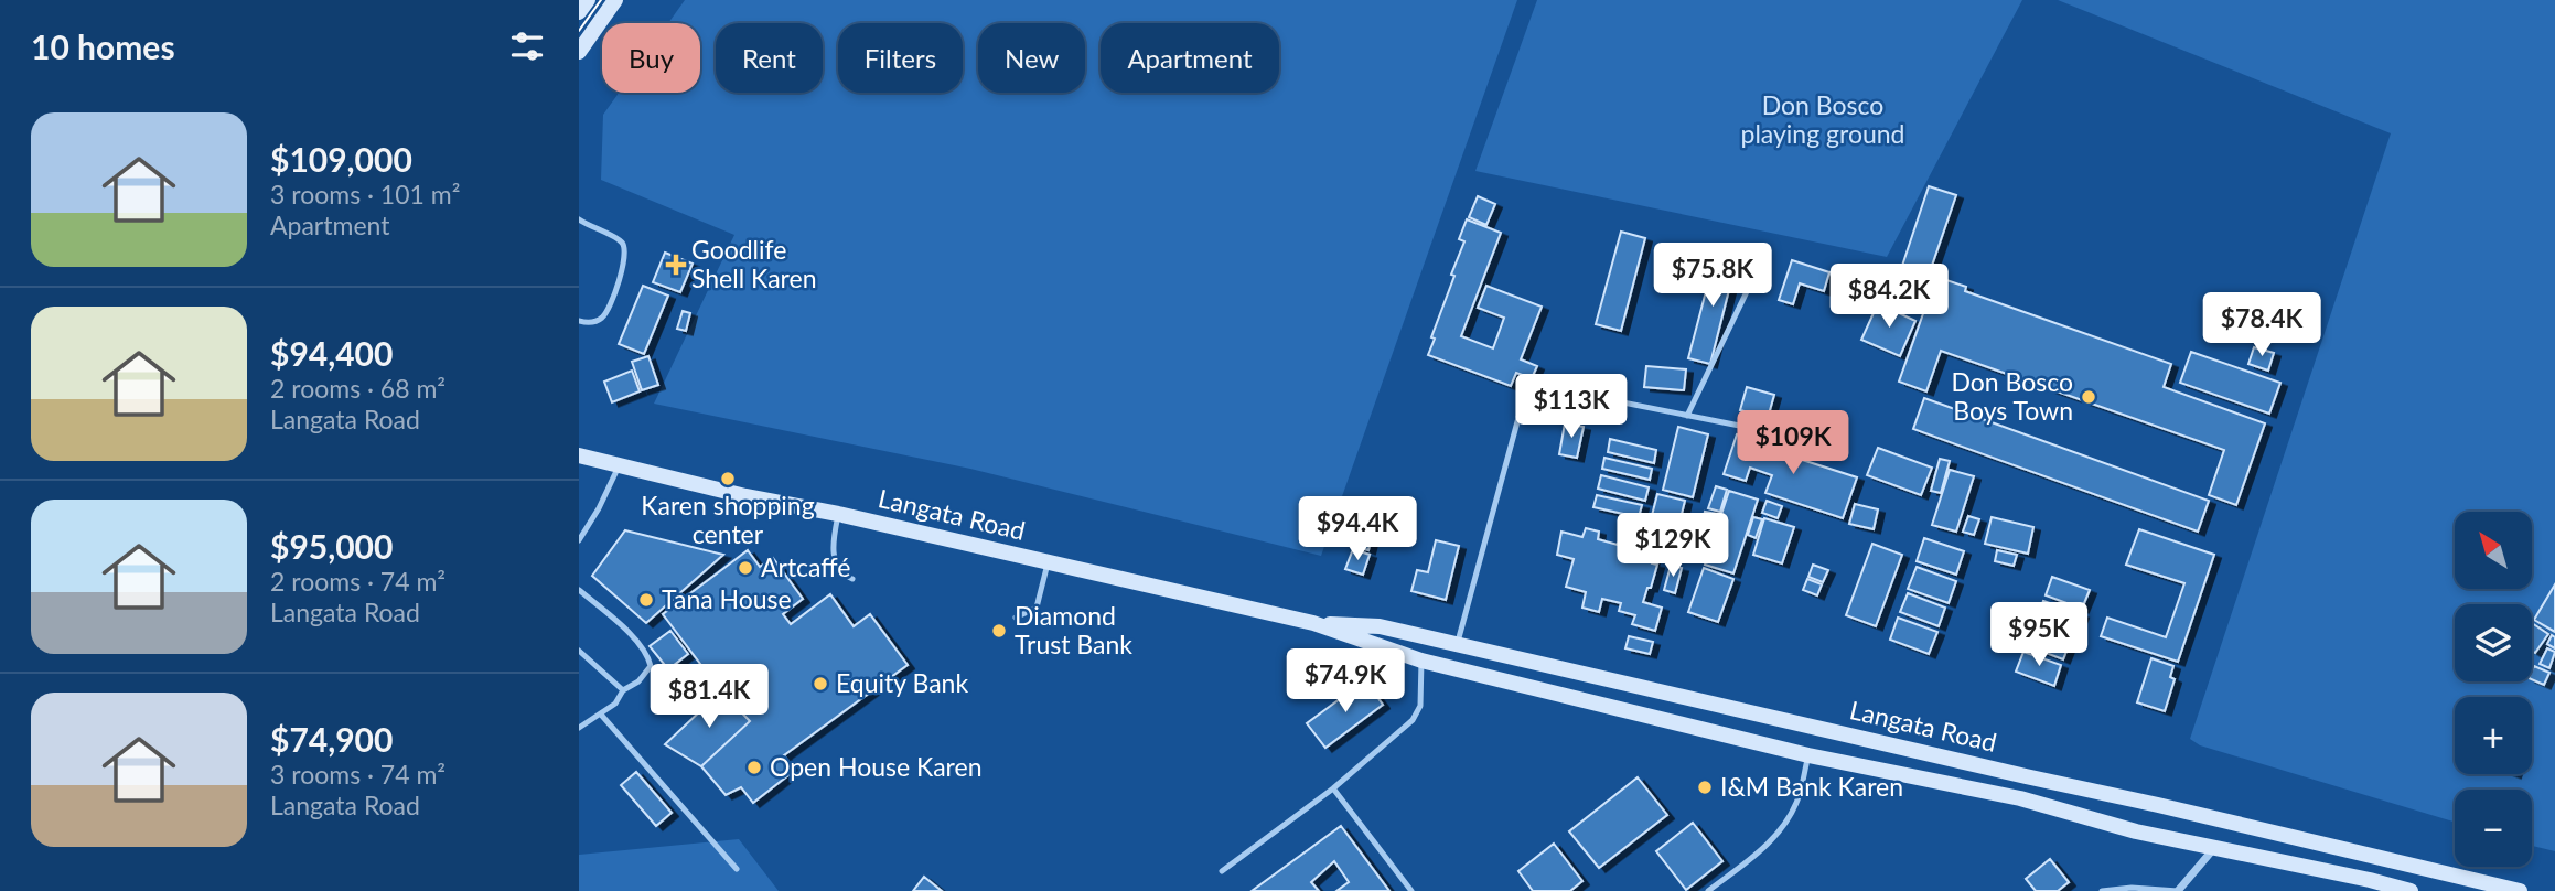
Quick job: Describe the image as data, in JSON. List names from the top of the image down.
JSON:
{
  "streets": {
    "main road": ["Langata Road"]
  },
  "parks": ["Don Bosco playing ground"],
  "places": {
    "health": ["Goodlife Shell Karen"],
    "other": [
      "Don Bosco Boys Town",
      "Karen shopping center",
      "Artcaffé",
      "Tana House",
      "Diamond Trust Bank",
      "Equity Bank",
      "Open House Karen",
      "I&M Bank Karen"
    ]
  },
  "north": "top left",
  "page": {
    "heading": "10 homes",
    "chip": [
      "Buy",
      "Rent",
      "Filters",
      "New",
      "Apartment"
    ],
    "list": [
      {
        "name": "$109,000",
        "note": "3 rooms · 101 m² · Apartment"
      },
      {
        "name": "$94,400",
        "note": "2 rooms · 68 m² · Langata Road"
      },
      {
        "name": "$95,000",
        "note": "2 rooms · 74 m² · Langata Road"
      },
      {
        "name": "$74,900",
        "note": "3 rooms · 74 m² · Langata Road"
      }
    ],
    "price": [
      "$75.8K",
      "$84.2K",
      "$78.4K",
      "$113K",
      "$109K",
      "$94.4K",
      "$129K",
      "$95K",
      "$74.9K",
      "$81.4K"
    ],
    "map_buttons": ["+", "−"]
  }
}
